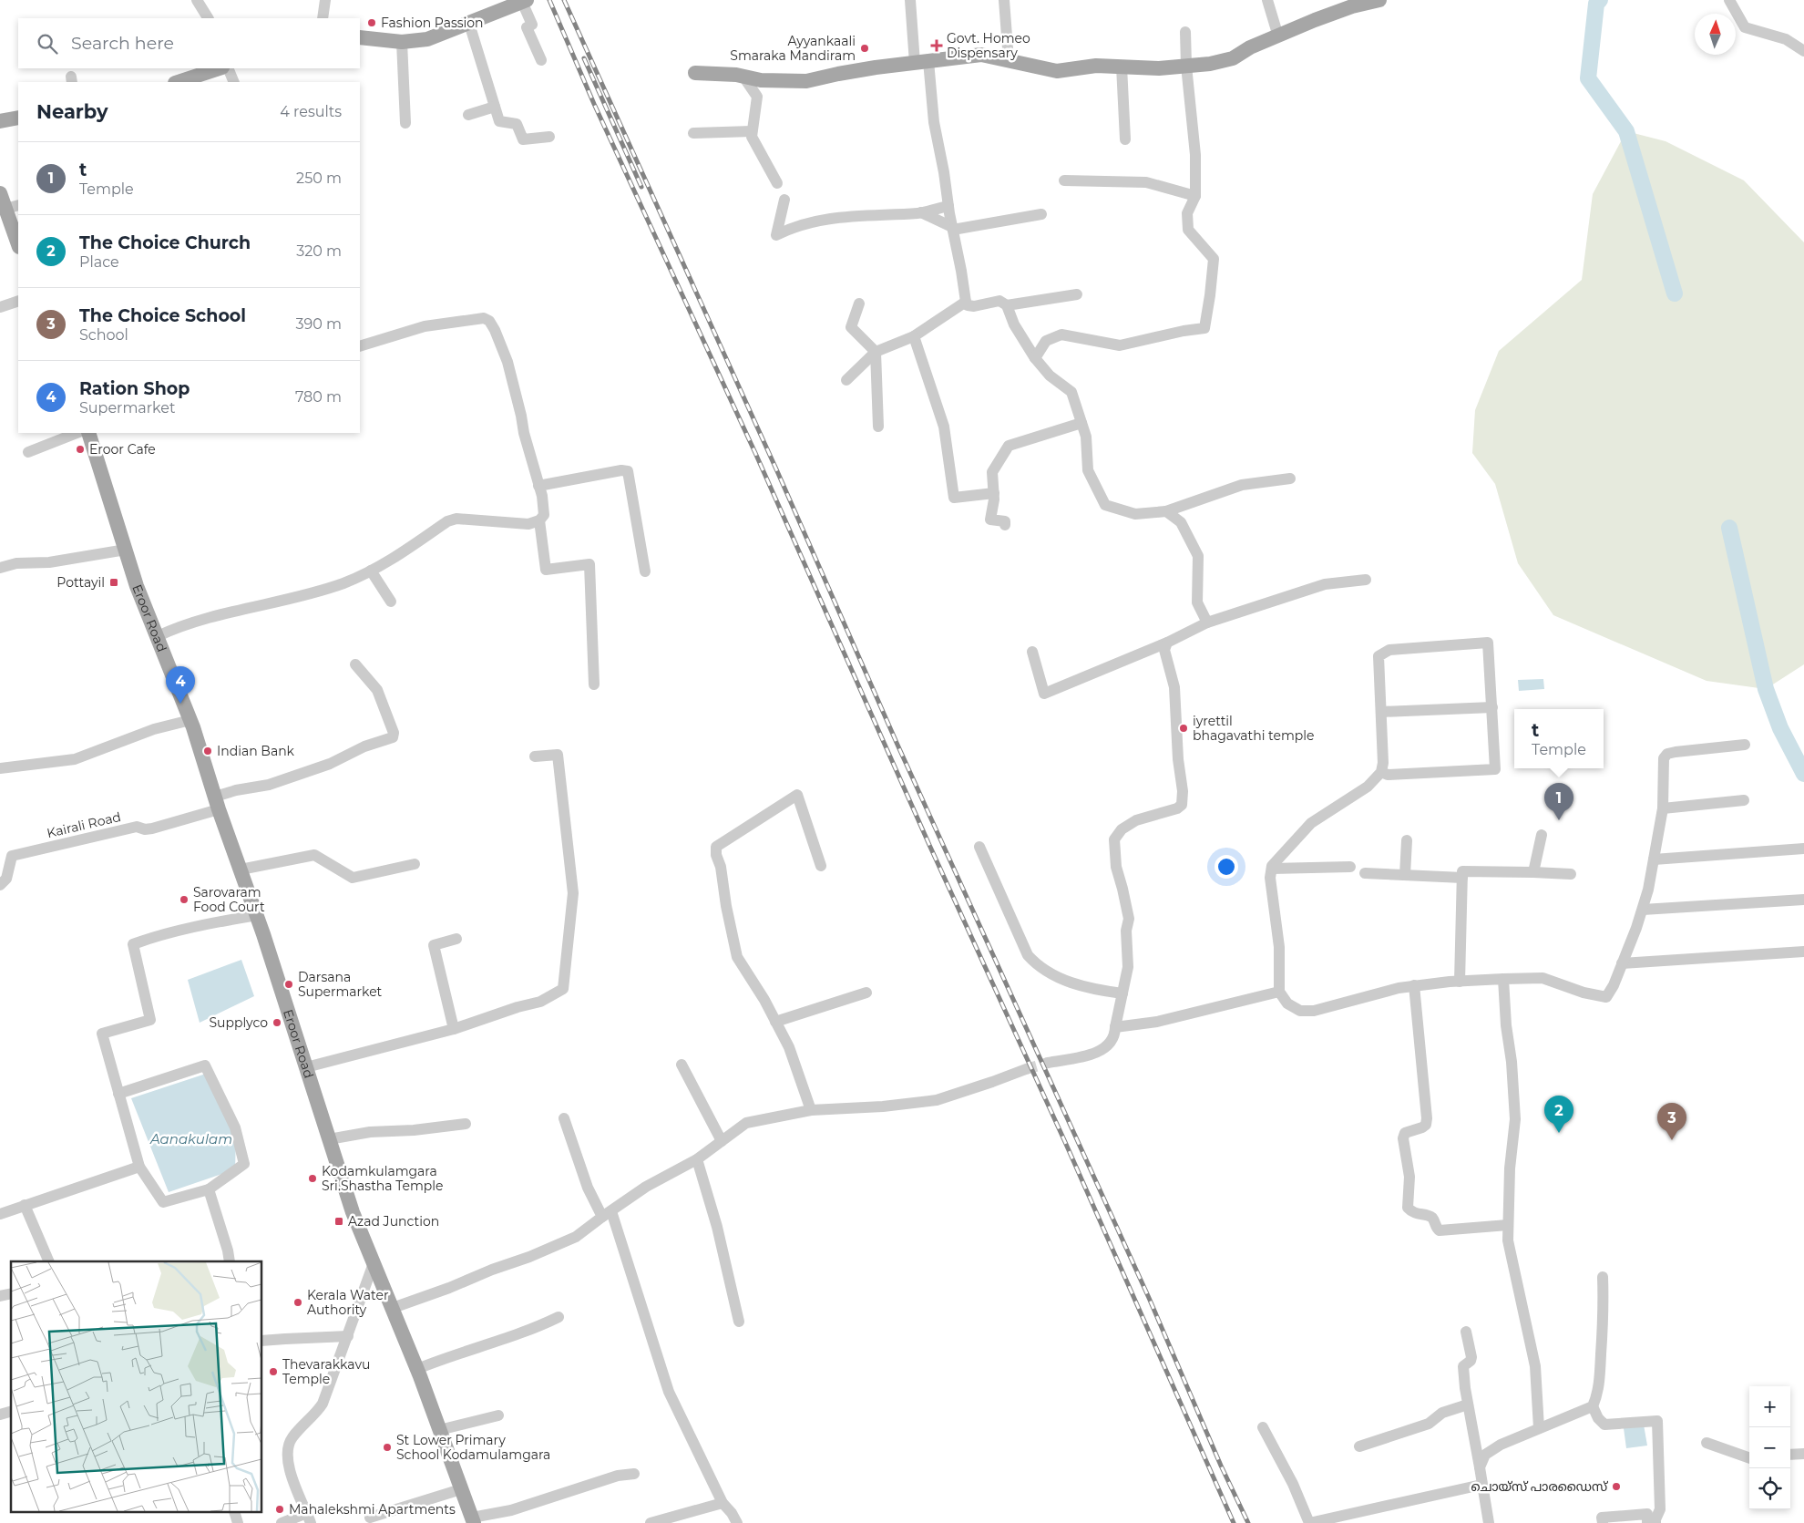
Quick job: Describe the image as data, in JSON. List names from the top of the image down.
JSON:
{
  "streets": {
    "main road": ["Eroor Road"],
    "street": ["Kairali Road"]
  },
  "crossings": [
    ["Eroor Road", "Kairali Road"]
  ],
  "water": ["Aanakulam"],
  "places": {
    "other": [
      "Fashion Passion",
      "Ayyankaali Smaraka Mandiram",
      "Eroor Cafe",
      "iyrettil bhagavathi temple",
      "Indian Bank",
      "Sarovaram Food Court",
      "Darsana Supermarket",
      "Supplyco",
      "Kodamkulamgara Sri.Shastha Temple",
      "Kerala Water Authority",
      "Thevarakkavu Temple",
      "St Lower Primary School Kodamulamgara",
      "ചൊയ്സ് പാരഡൈസ്",
      "Mahalekshmi Apartments"
    ],
    "health": ["Govt. Homeo Dispensary"],
    "transit": ["Pottayil", "Azad Junction"]
  },
  "north": "top",
  "page": {
    "search": "Search here",
    "heading": ["Nearby", "4 results"],
    "list": [
      {
        "mark": "1",
        "name": "t",
        "note": "Temple",
        "value": "250 m"
      },
      {
        "mark": "2",
        "name": "The Choice Church",
        "note": "Place",
        "value": "320 m"
      },
      {
        "mark": "3",
        "name": "The Choice School",
        "note": "School",
        "value": "390 m"
      },
      {
        "mark": "4",
        "name": "Ration Shop",
        "note": "Supermarket",
        "value": "780 m"
      }
    ],
    "pins": [
      "4",
      "1",
      "2",
      "3"
    ],
    "popup": ["t", "Temple"],
    "map_buttons": ["+", "−"]
  }
}
